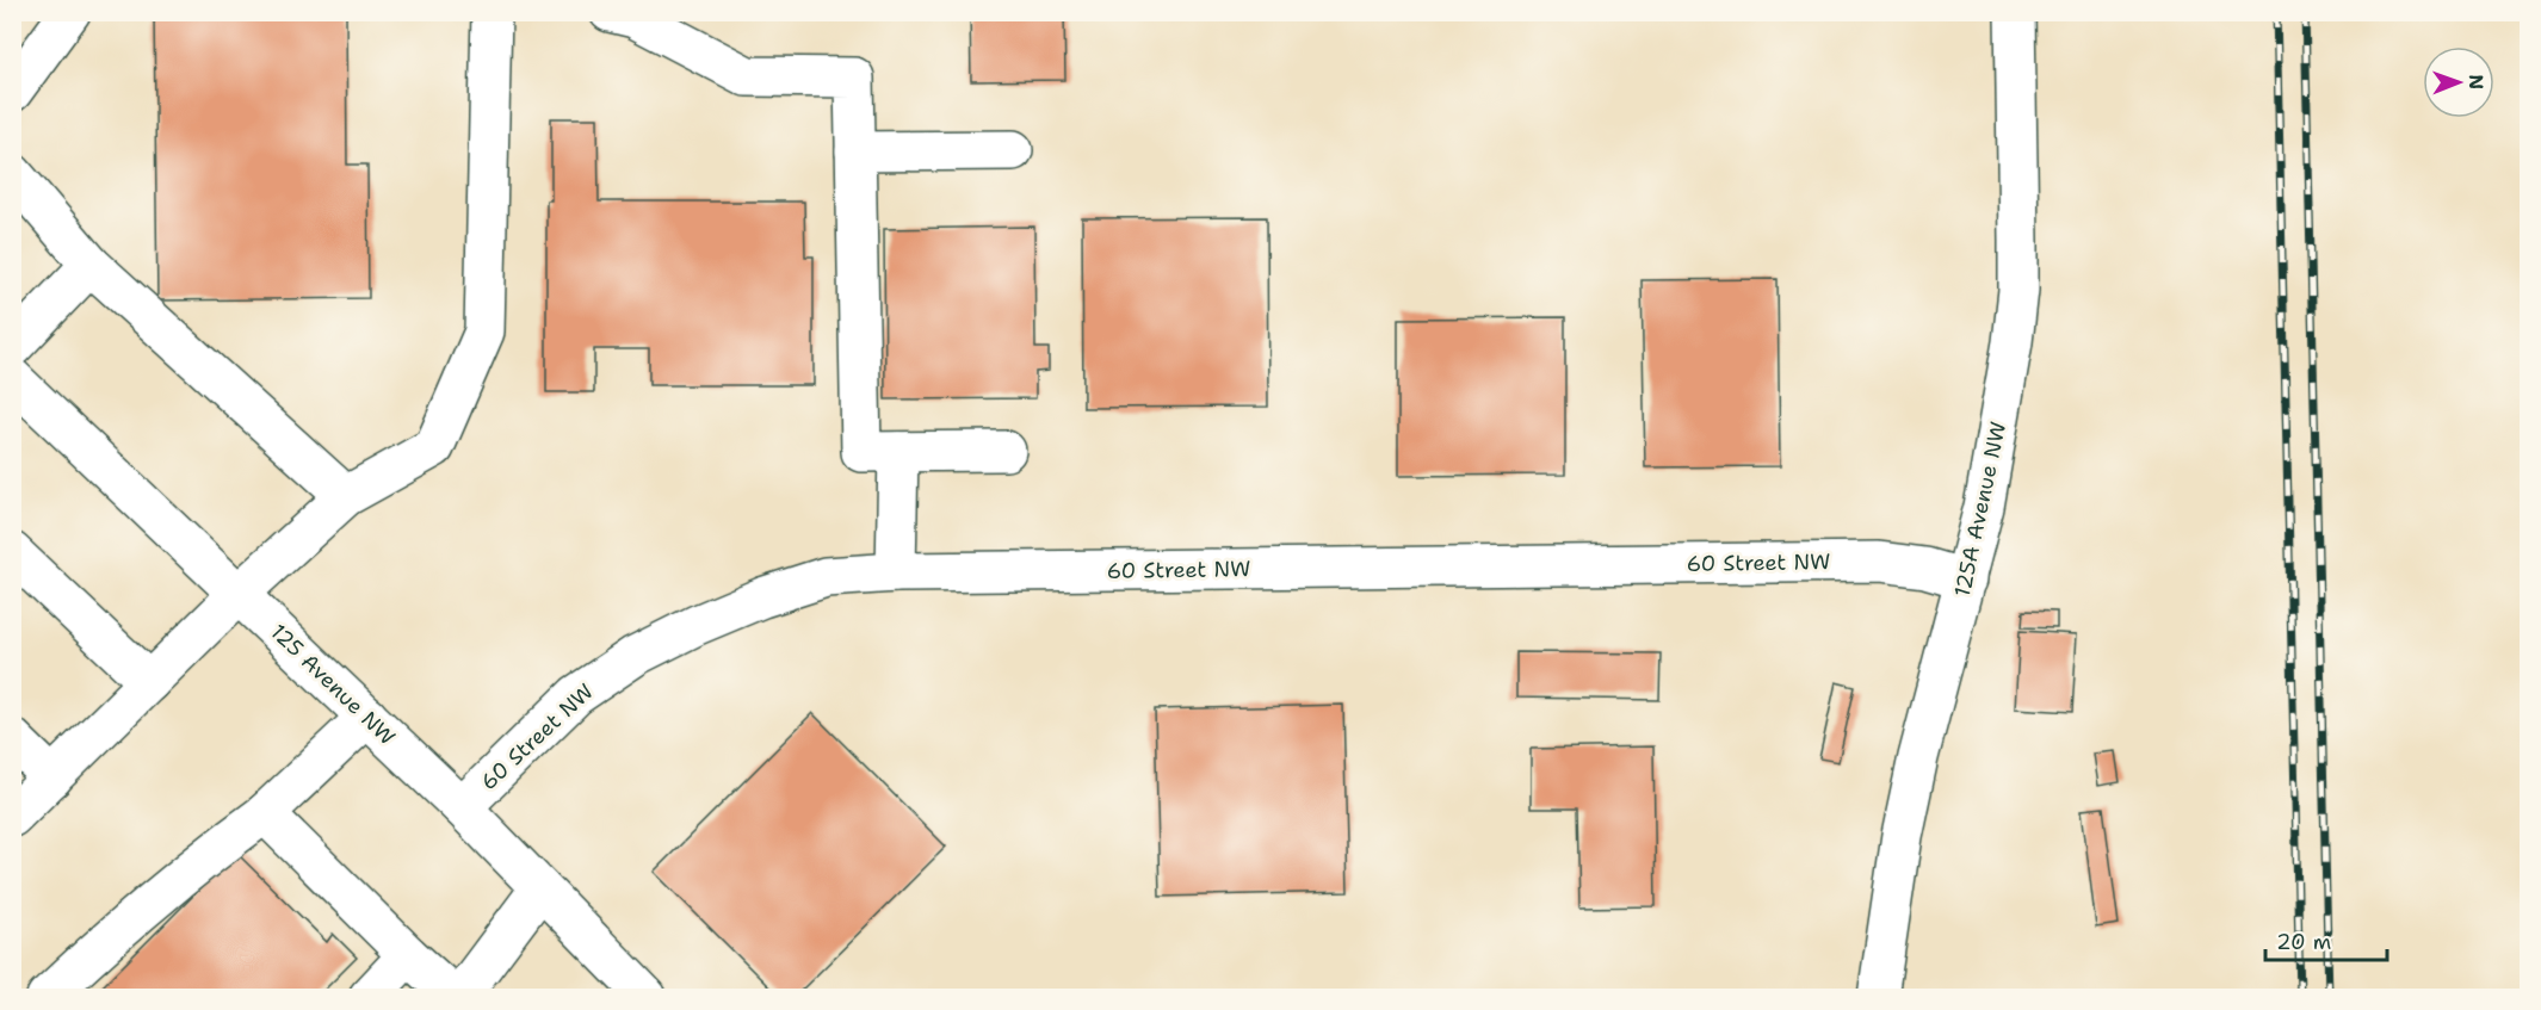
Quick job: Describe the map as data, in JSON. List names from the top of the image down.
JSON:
{
  "streets": {
    "street": ["125A Avenue NW", "60 Street NW", "125 Avenue NW"]
  },
  "crossings": [
    ["125A Avenue NW", "60 Street NW"],
    ["60 Street NW", "125 Avenue NW"]
  ],
  "scale_bar": "20 m",
  "north": "right"
}
